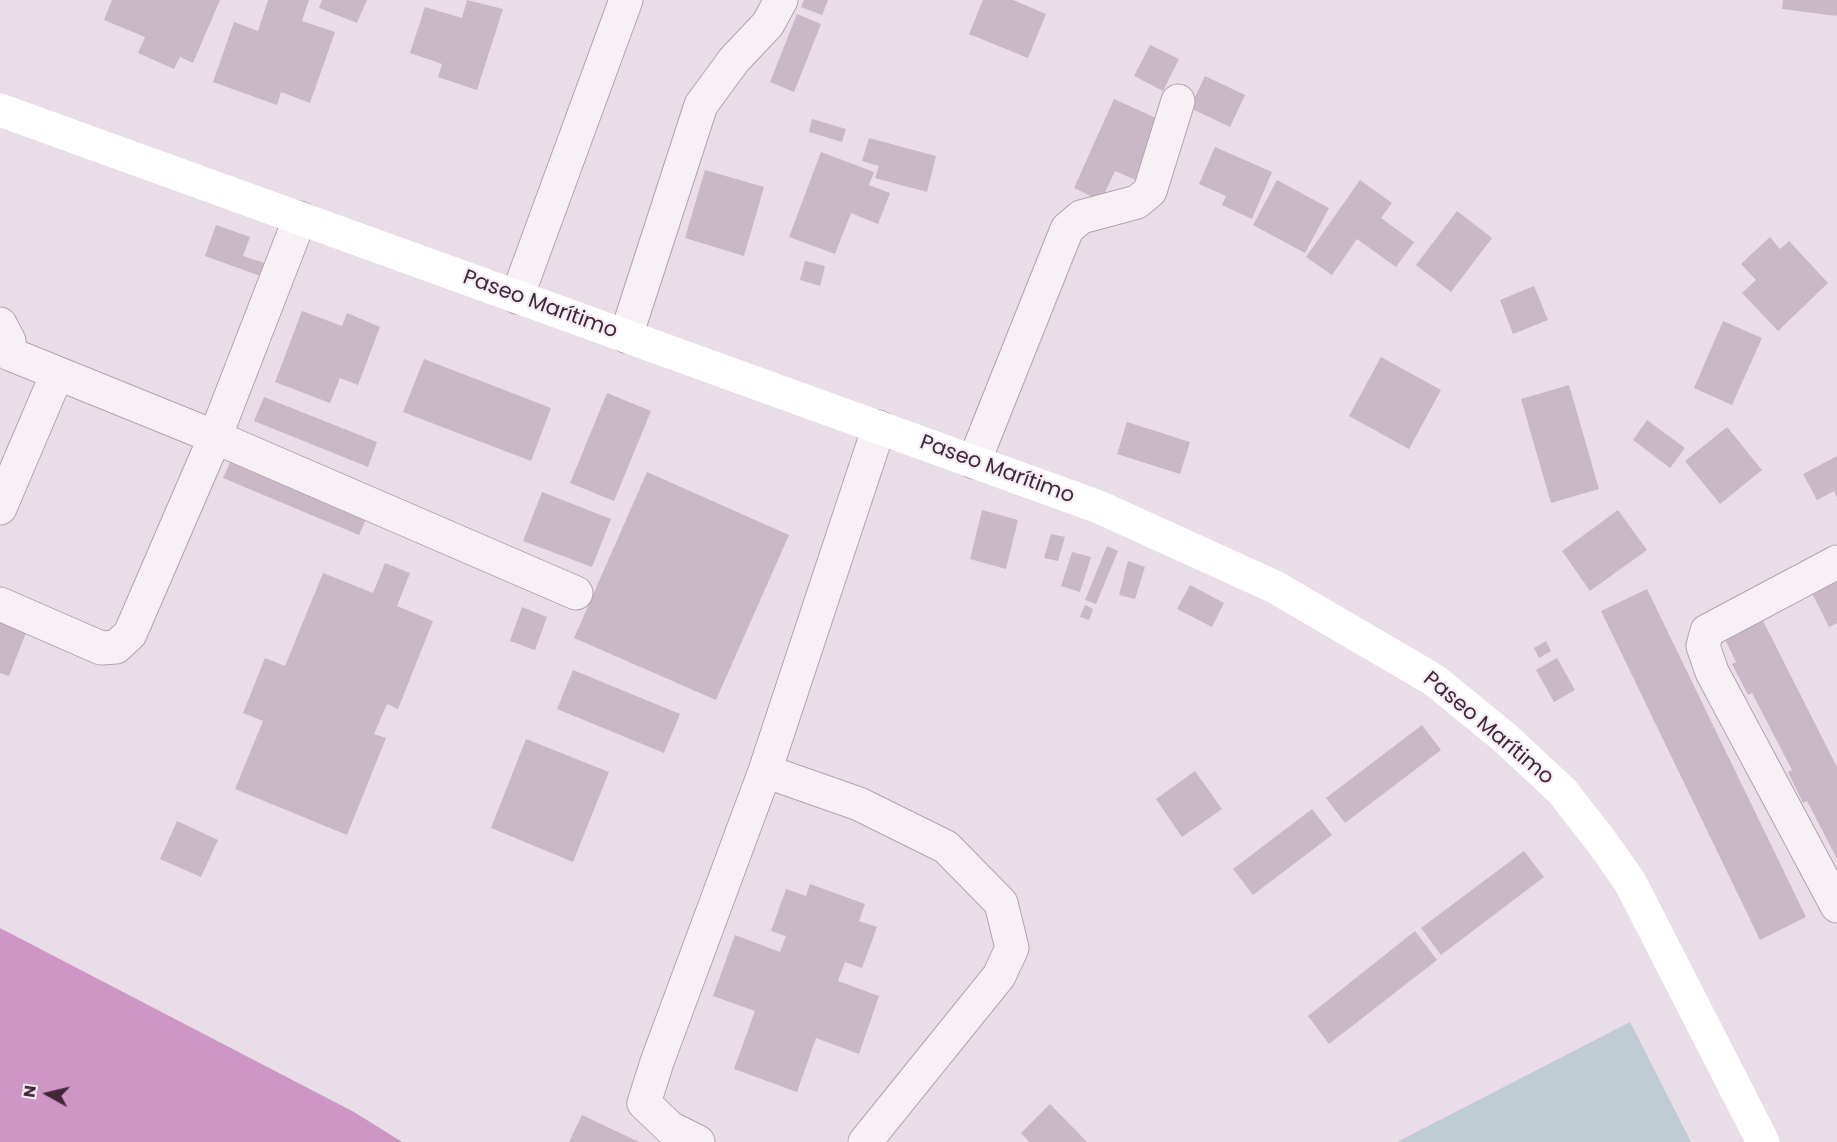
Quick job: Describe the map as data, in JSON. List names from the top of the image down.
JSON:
{
  "streets": {
    "main road": ["Paseo Marítimo"]
  },
  "north": "left"
}
